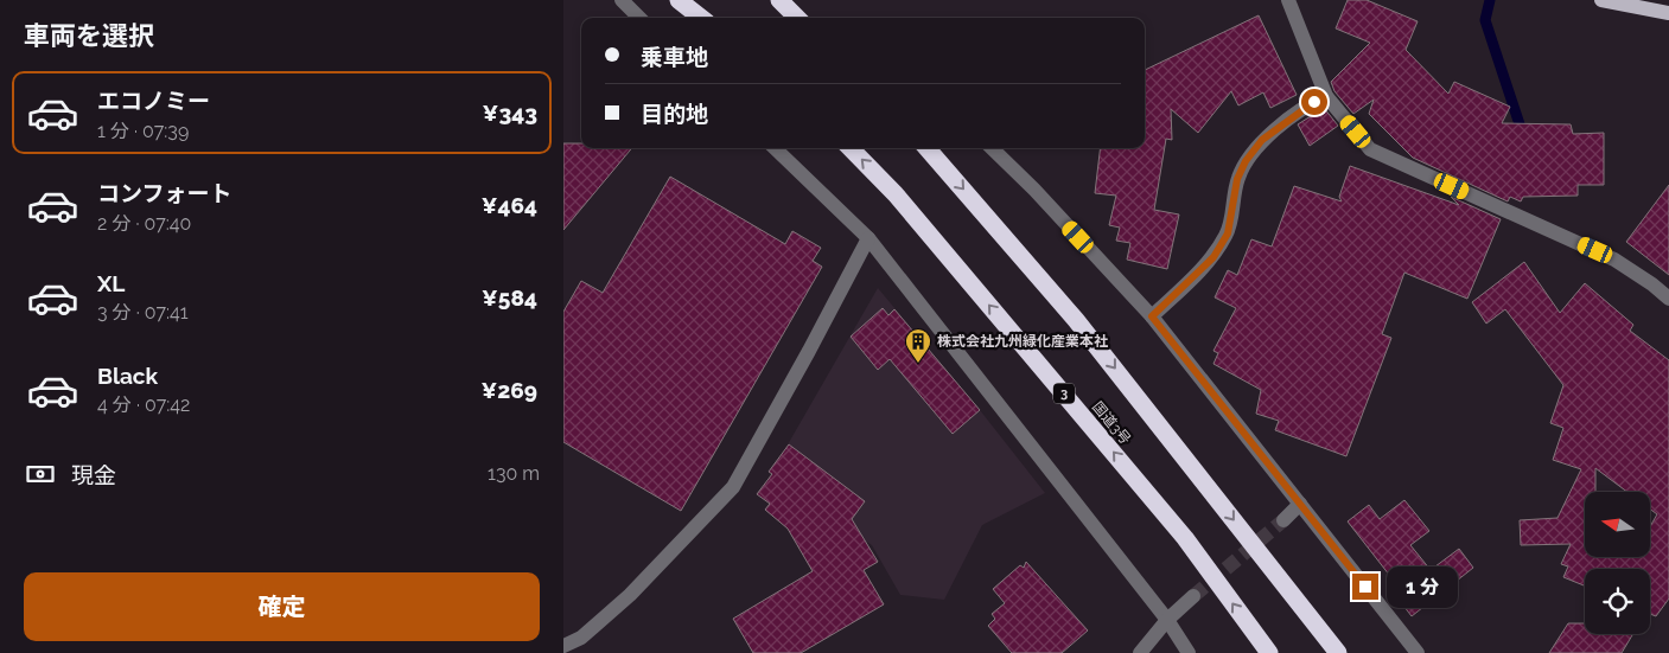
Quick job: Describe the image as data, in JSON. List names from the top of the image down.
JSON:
{
  "streets": {
    "highway": ["3", "国道3号"]
  },
  "places": {
    "building": ["株式会社九州緑化産業本社"]
  },
  "north": "left",
  "page": {
    "heading": "車両を選択",
    "banner": ["乗車地", "目的地"],
    "list": [
      {
        "name": "エコノミー",
        "note": "1 分 · 07:39",
        "value": "¥343"
      },
      {
        "name": "コンフォート",
        "note": "2 分 · 07:40",
        "value": "¥464"
      },
      {
        "name": "XL",
        "note": "3 分 · 07:41",
        "value": "¥584"
      },
      {
        "name": "Black",
        "note": "4 分 · 07:42",
        "value": "¥269"
      }
    ],
    "pay": ["現金", "130 m"],
    "buttons": "確定",
    "bubble": "1 分"
  }
}
